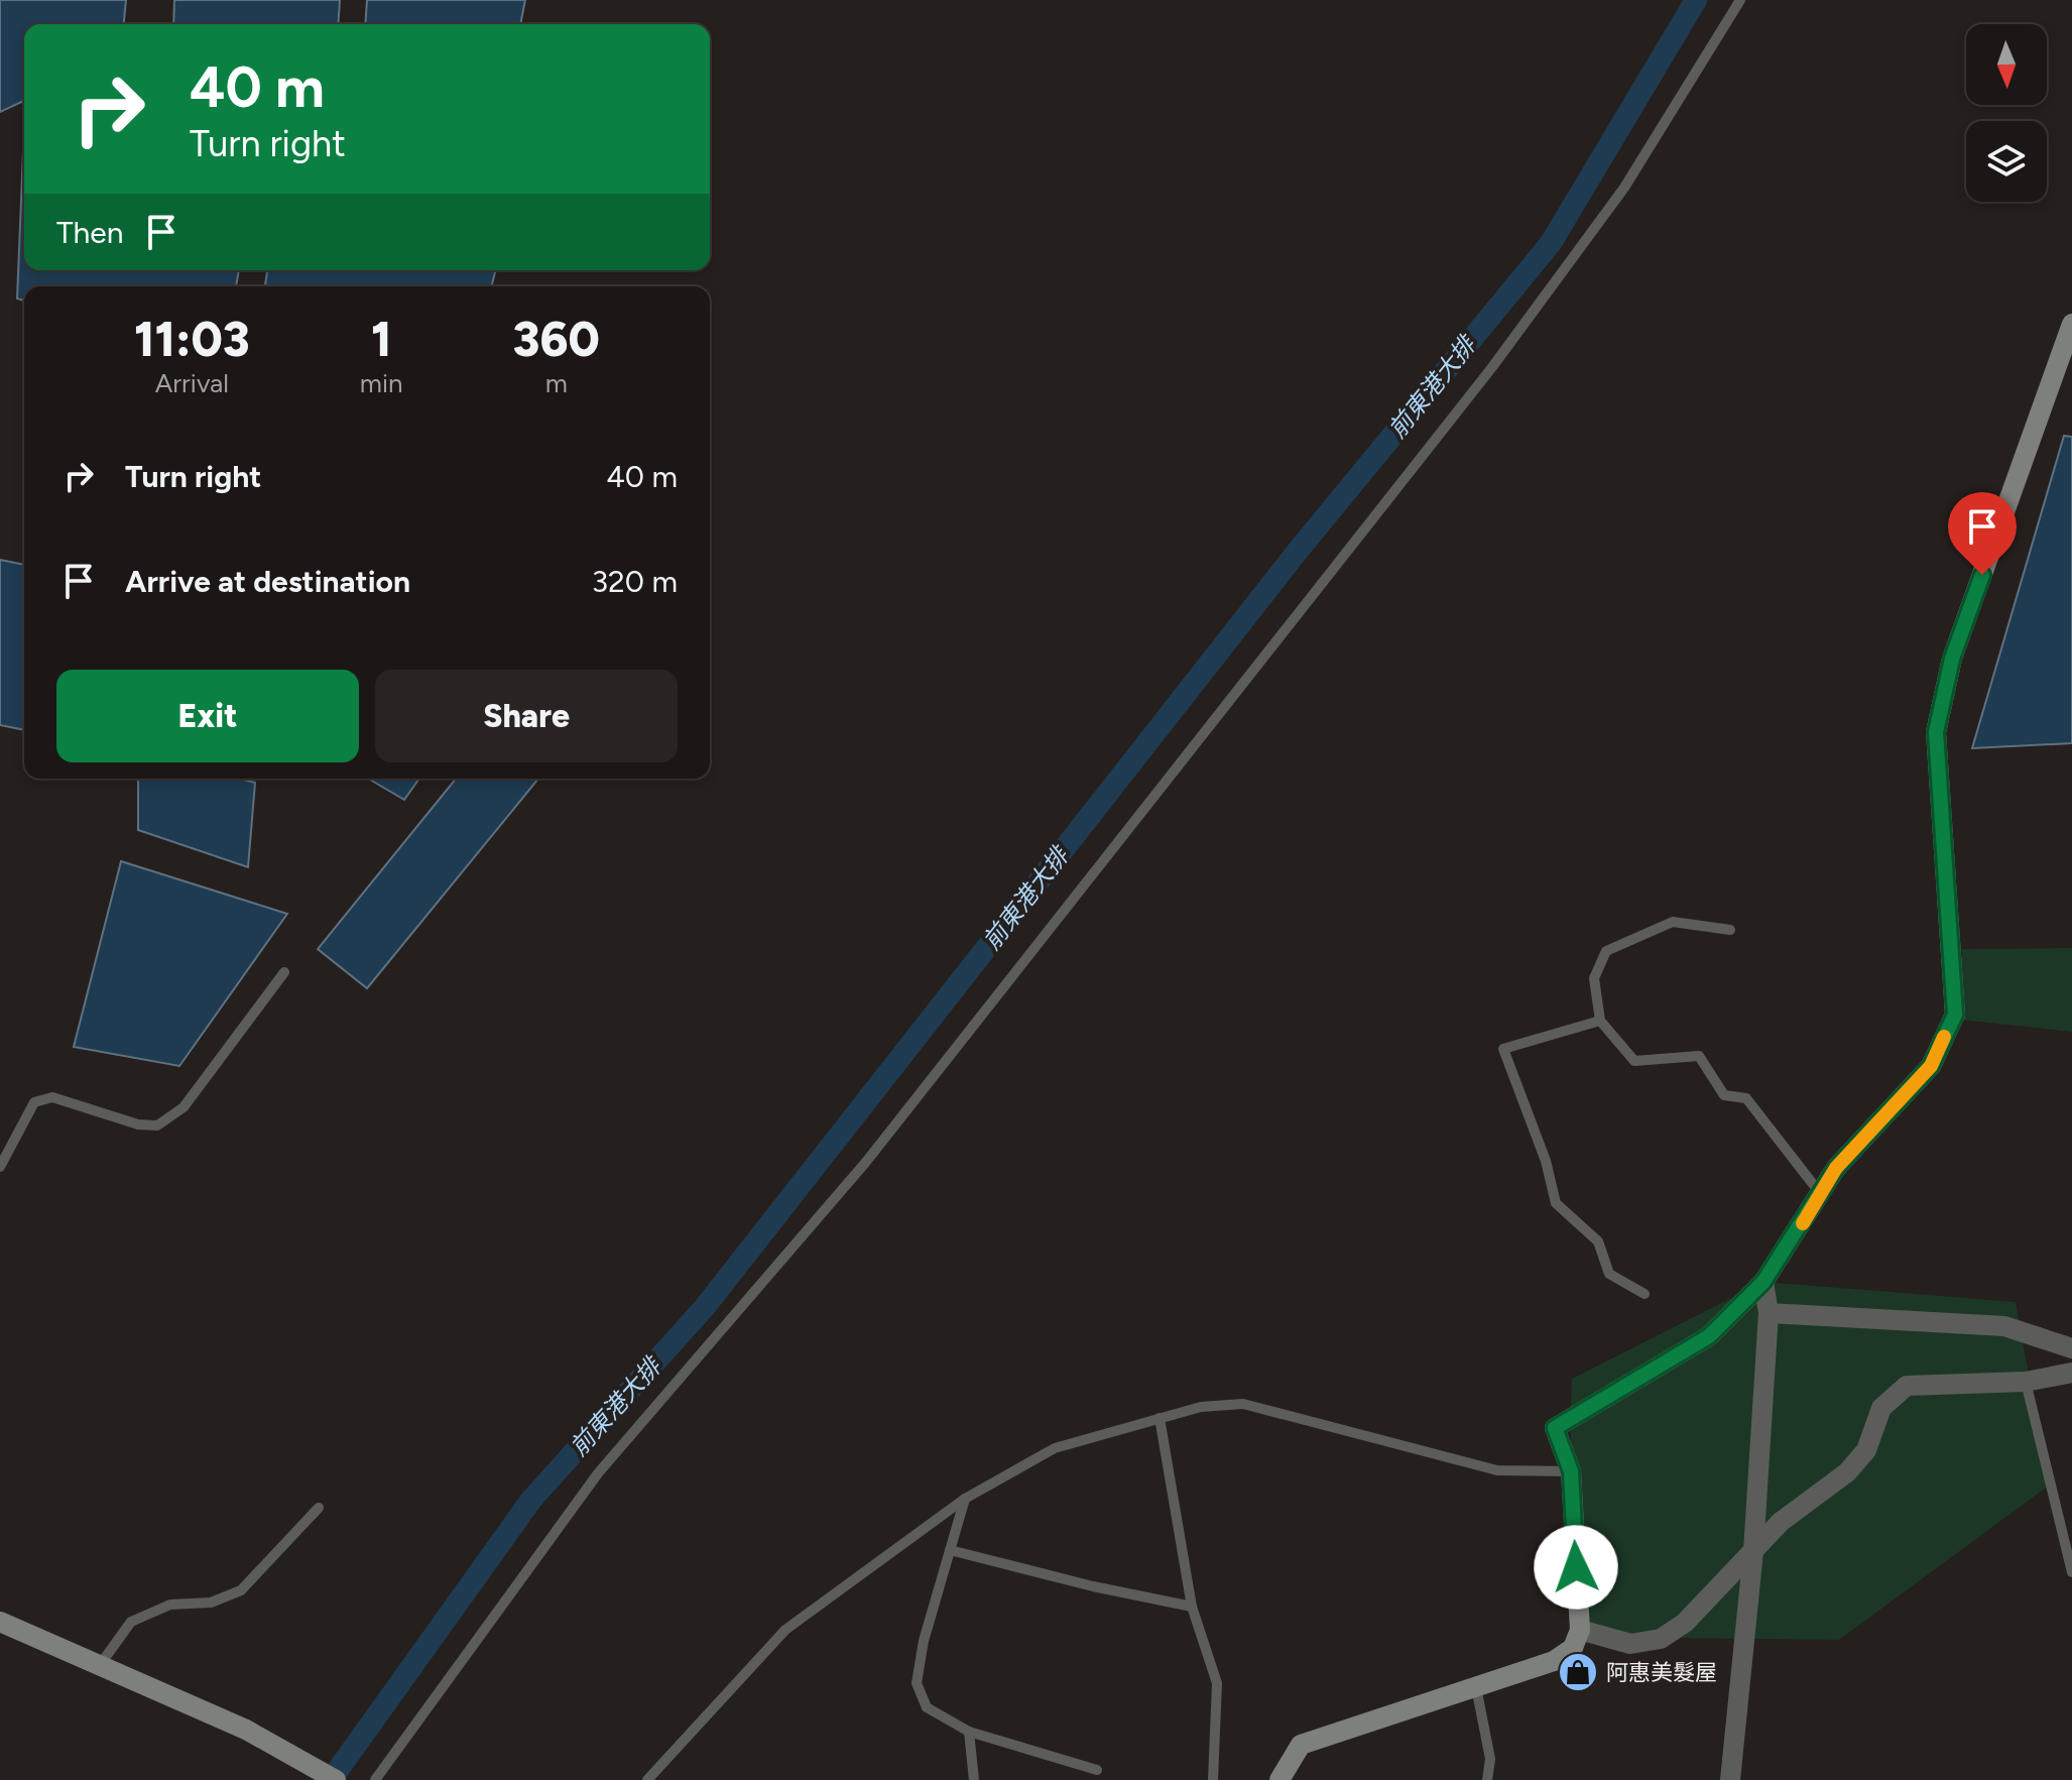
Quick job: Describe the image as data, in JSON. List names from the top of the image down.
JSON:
{
  "water": ["前東港大排"],
  "places": {
    "shop": ["阿惠美髮屋"]
  },
  "north": "bottom",
  "page": {
    "turn": ["40 m", "Turn right"],
    "then": "Then",
    "eta": [
      "11:03",
      "Arrival",
      "1",
      "min",
      "360",
      "m"
    ],
    "list": [
      {
        "name": "Turn right",
        "value": "40 m"
      },
      {
        "name": "Arrive at destination",
        "value": "320 m"
      }
    ],
    "buttons": ["Exit", "Share"]
  }
}
